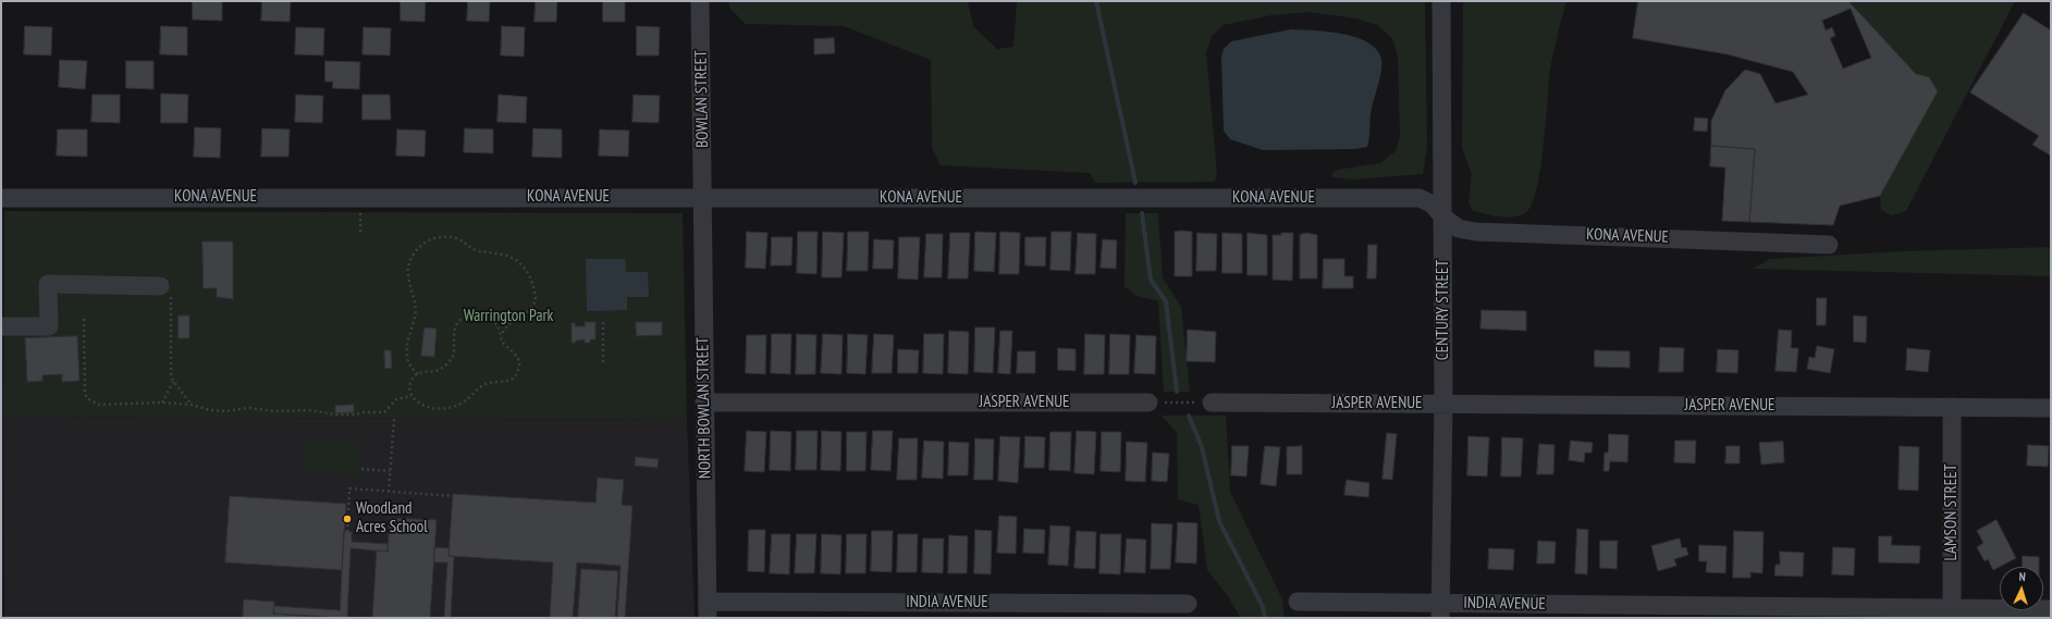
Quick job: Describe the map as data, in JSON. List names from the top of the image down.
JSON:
{
  "streets": {
    "street": [
      "BOWLAN STREET",
      "KONA AVENUE",
      "CENTURY STREET",
      "JASPER AVENUE",
      "NORTH BOWLAN STREET",
      "LAMSON STREET",
      "INDIA AVENUE"
    ]
  },
  "crossings": [
    ["BOWLAN STREET", "KONA AVENUE"],
    ["BOWLAN STREET", "NORTH BOWLAN STREET"],
    ["KONA AVENUE", "CENTURY STREET"],
    ["KONA AVENUE", "NORTH BOWLAN STREET"],
    ["CENTURY STREET", "JASPER AVENUE"],
    ["CENTURY STREET", "INDIA AVENUE"],
    ["JASPER AVENUE", "NORTH BOWLAN STREET"],
    ["JASPER AVENUE", "LAMSON STREET"],
    ["NORTH BOWLAN STREET", "INDIA AVENUE"],
    ["LAMSON STREET", "INDIA AVENUE"]
  ],
  "parks": ["Warrington Park"],
  "places": ["Woodland Acres School"],
  "north": "top"
}
